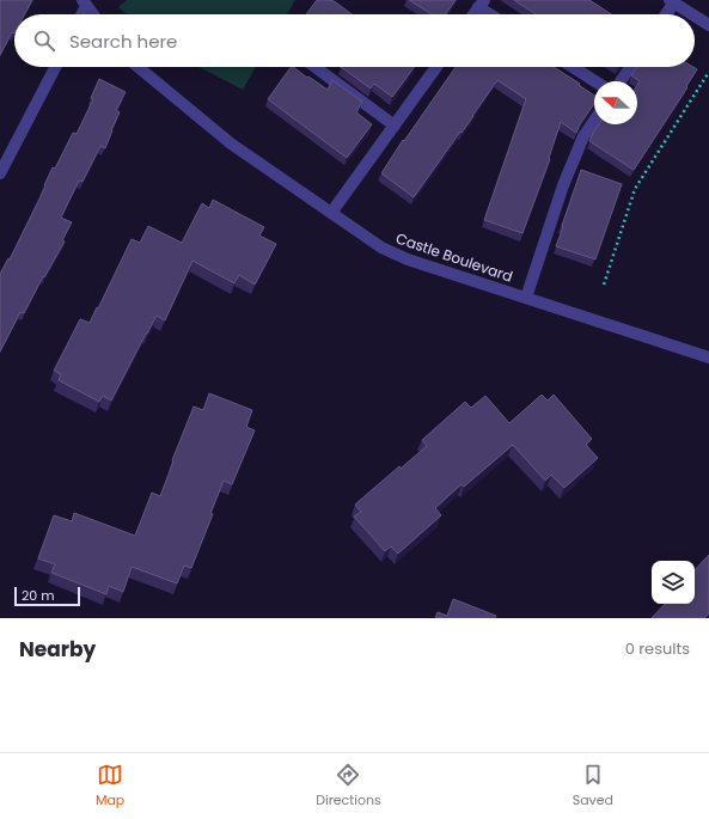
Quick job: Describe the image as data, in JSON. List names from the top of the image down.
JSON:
{
  "streets": {
    "street": ["Castle Boulevard"]
  },
  "scale_bar": "20 m",
  "north": "left",
  "page": {
    "search": "Search here",
    "scale": "20 m",
    "heading": ["Nearby", "0 results"],
    "nav": ["Map", "Directions", "Saved"]
  }
}
